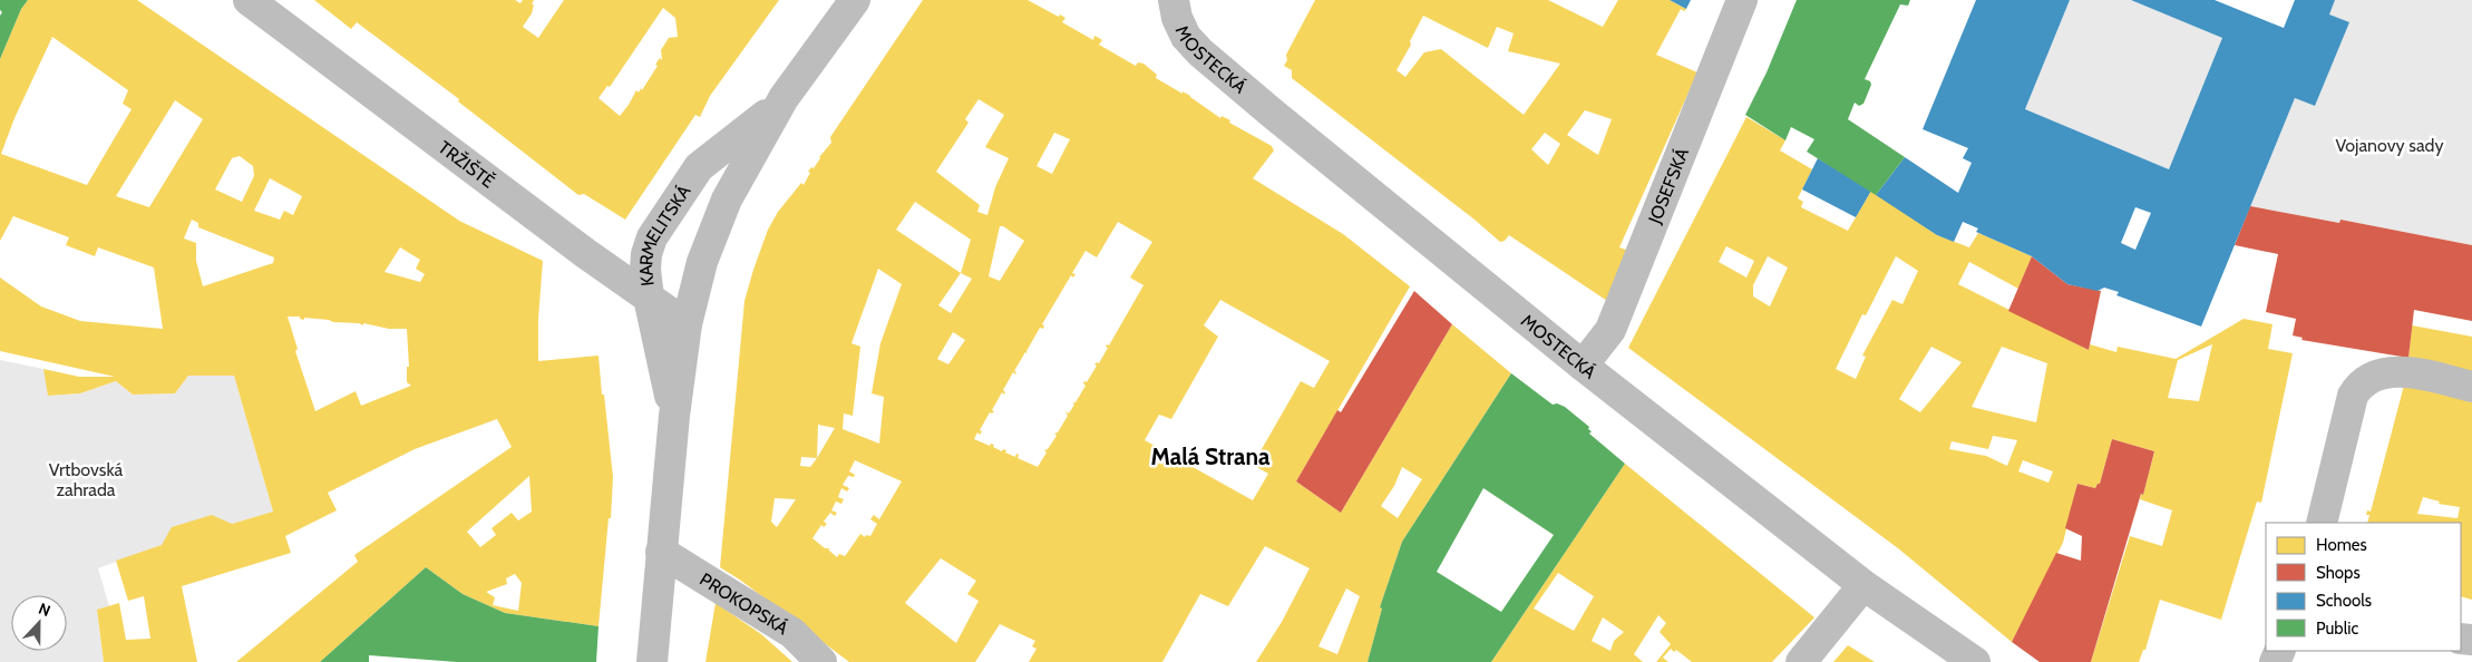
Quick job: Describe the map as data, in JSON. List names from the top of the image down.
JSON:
{
  "streets": {
    "street": [
      "MOSTECKÁ",
      "TRŽIŠTĚ",
      "JOSEFSKÁ",
      "KARMELITSKÁ",
      "PROKOPSKÁ"
    ]
  },
  "crossings": [
    ["MOSTECKÁ", "JOSEFSKÁ"],
    ["TRŽIŠTĚ", "KARMELITSKÁ"],
    ["KARMELITSKÁ", "PROKOPSKÁ"]
  ],
  "districts": ["Malá Strana"],
  "parks": ["Vojanovy sady", "Vrtbovská zahrada"],
  "legend": [
    "Homes",
    "Shops",
    "Schools",
    "Public"
  ],
  "north": "top"
}
